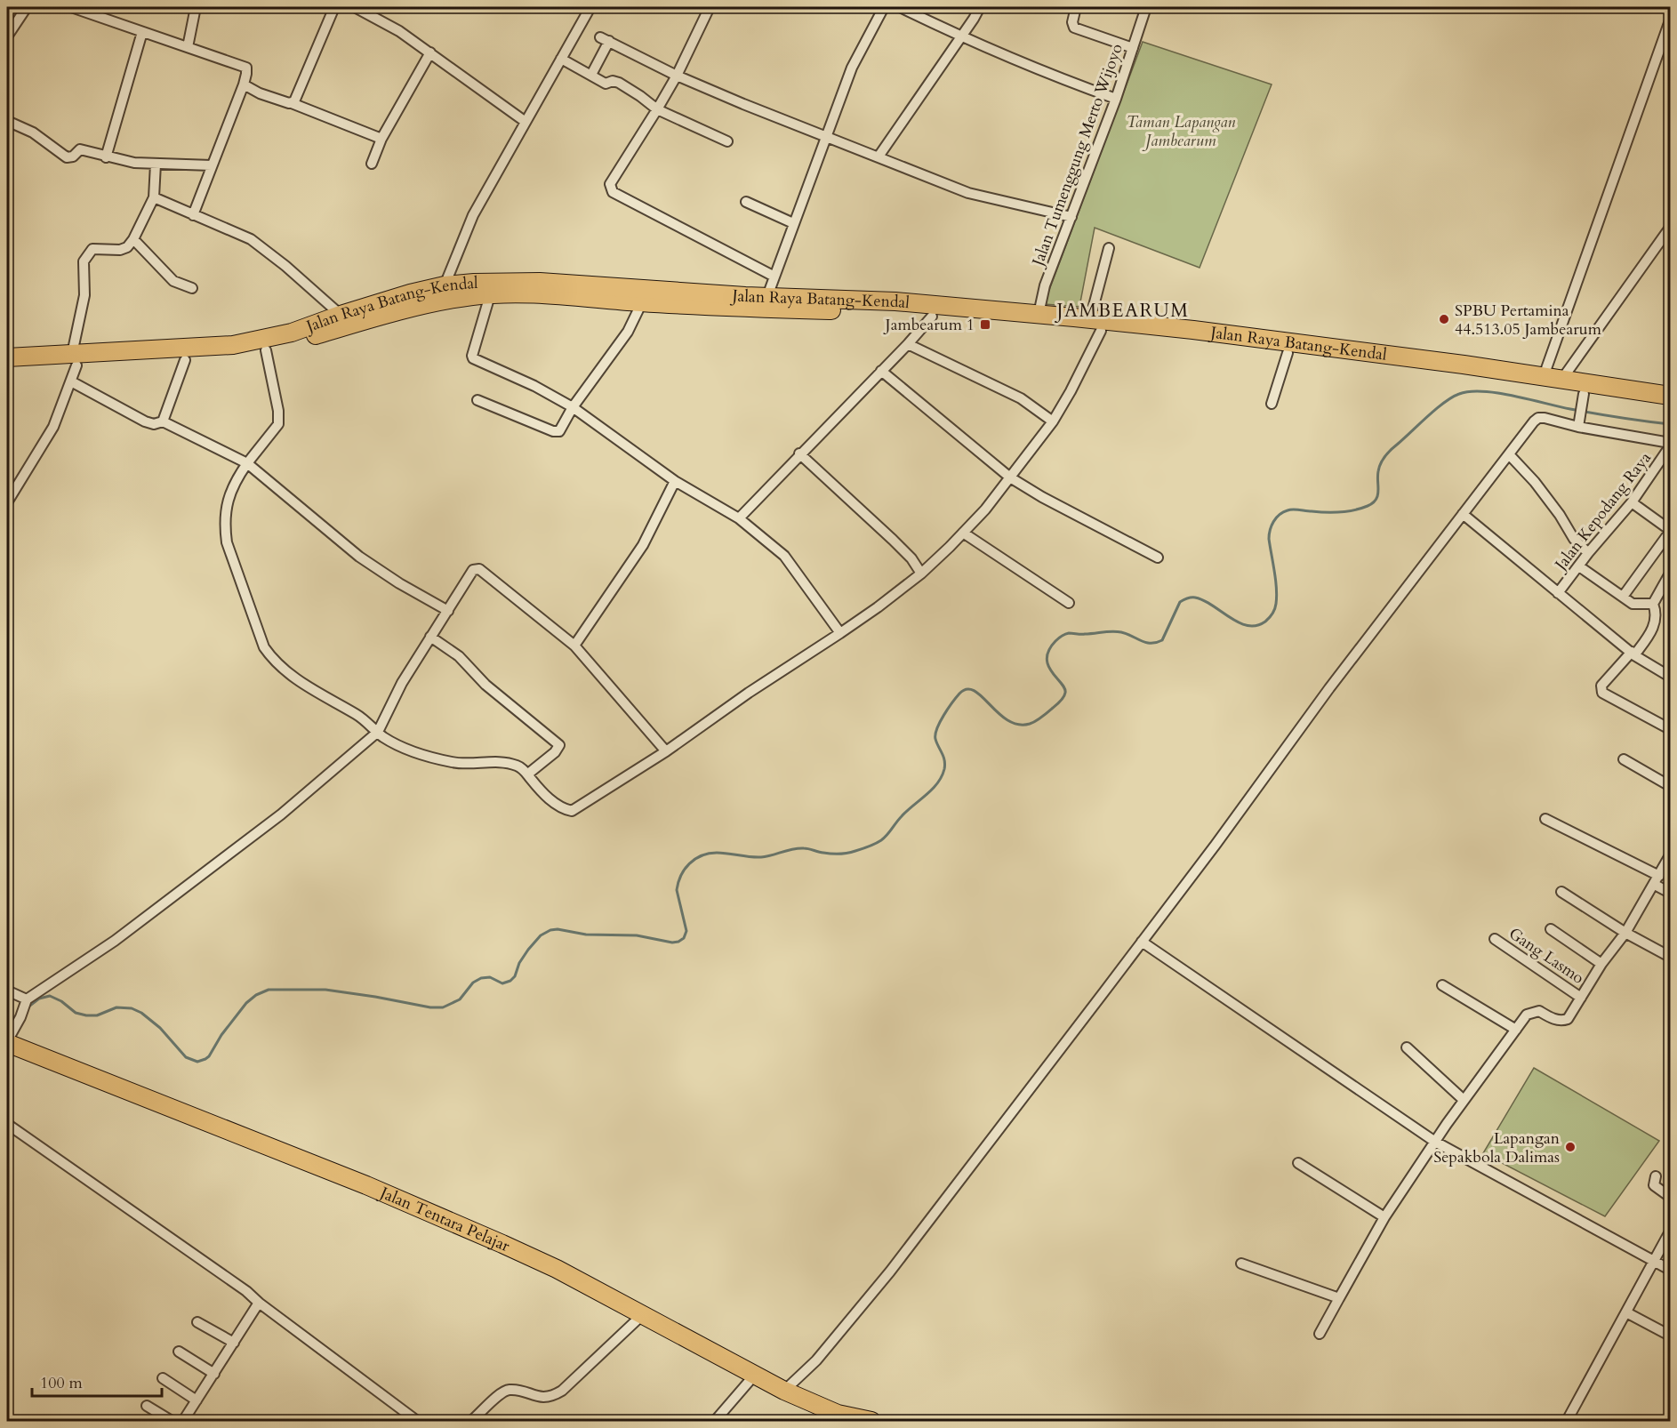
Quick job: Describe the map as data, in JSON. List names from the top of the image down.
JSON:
{
  "streets": {
    "highway": ["Jalan Raya Batang-Kendal", "Jalan Tentara Pelajar"],
    "street": ["Jalan Tumenggung Merto Wijoyo", "Jalan Kepodang Raya", "Gang Lasmo"]
  },
  "crossings": [
    ["Jalan Tumenggung Merto Wijoyo", "Jalan Raya Batang-Kendal"]
  ],
  "districts": ["JAMBEARUM"],
  "parks": ["Taman Lapangan Jambearum"],
  "places": {
    "other": ["SPBU Pertamina 44.513.05 Jambearum", "Lapangan Sepakbola Dalimas"],
    "transit": ["Jambearum 1"]
  },
  "scale_bar": "100 m"
}
